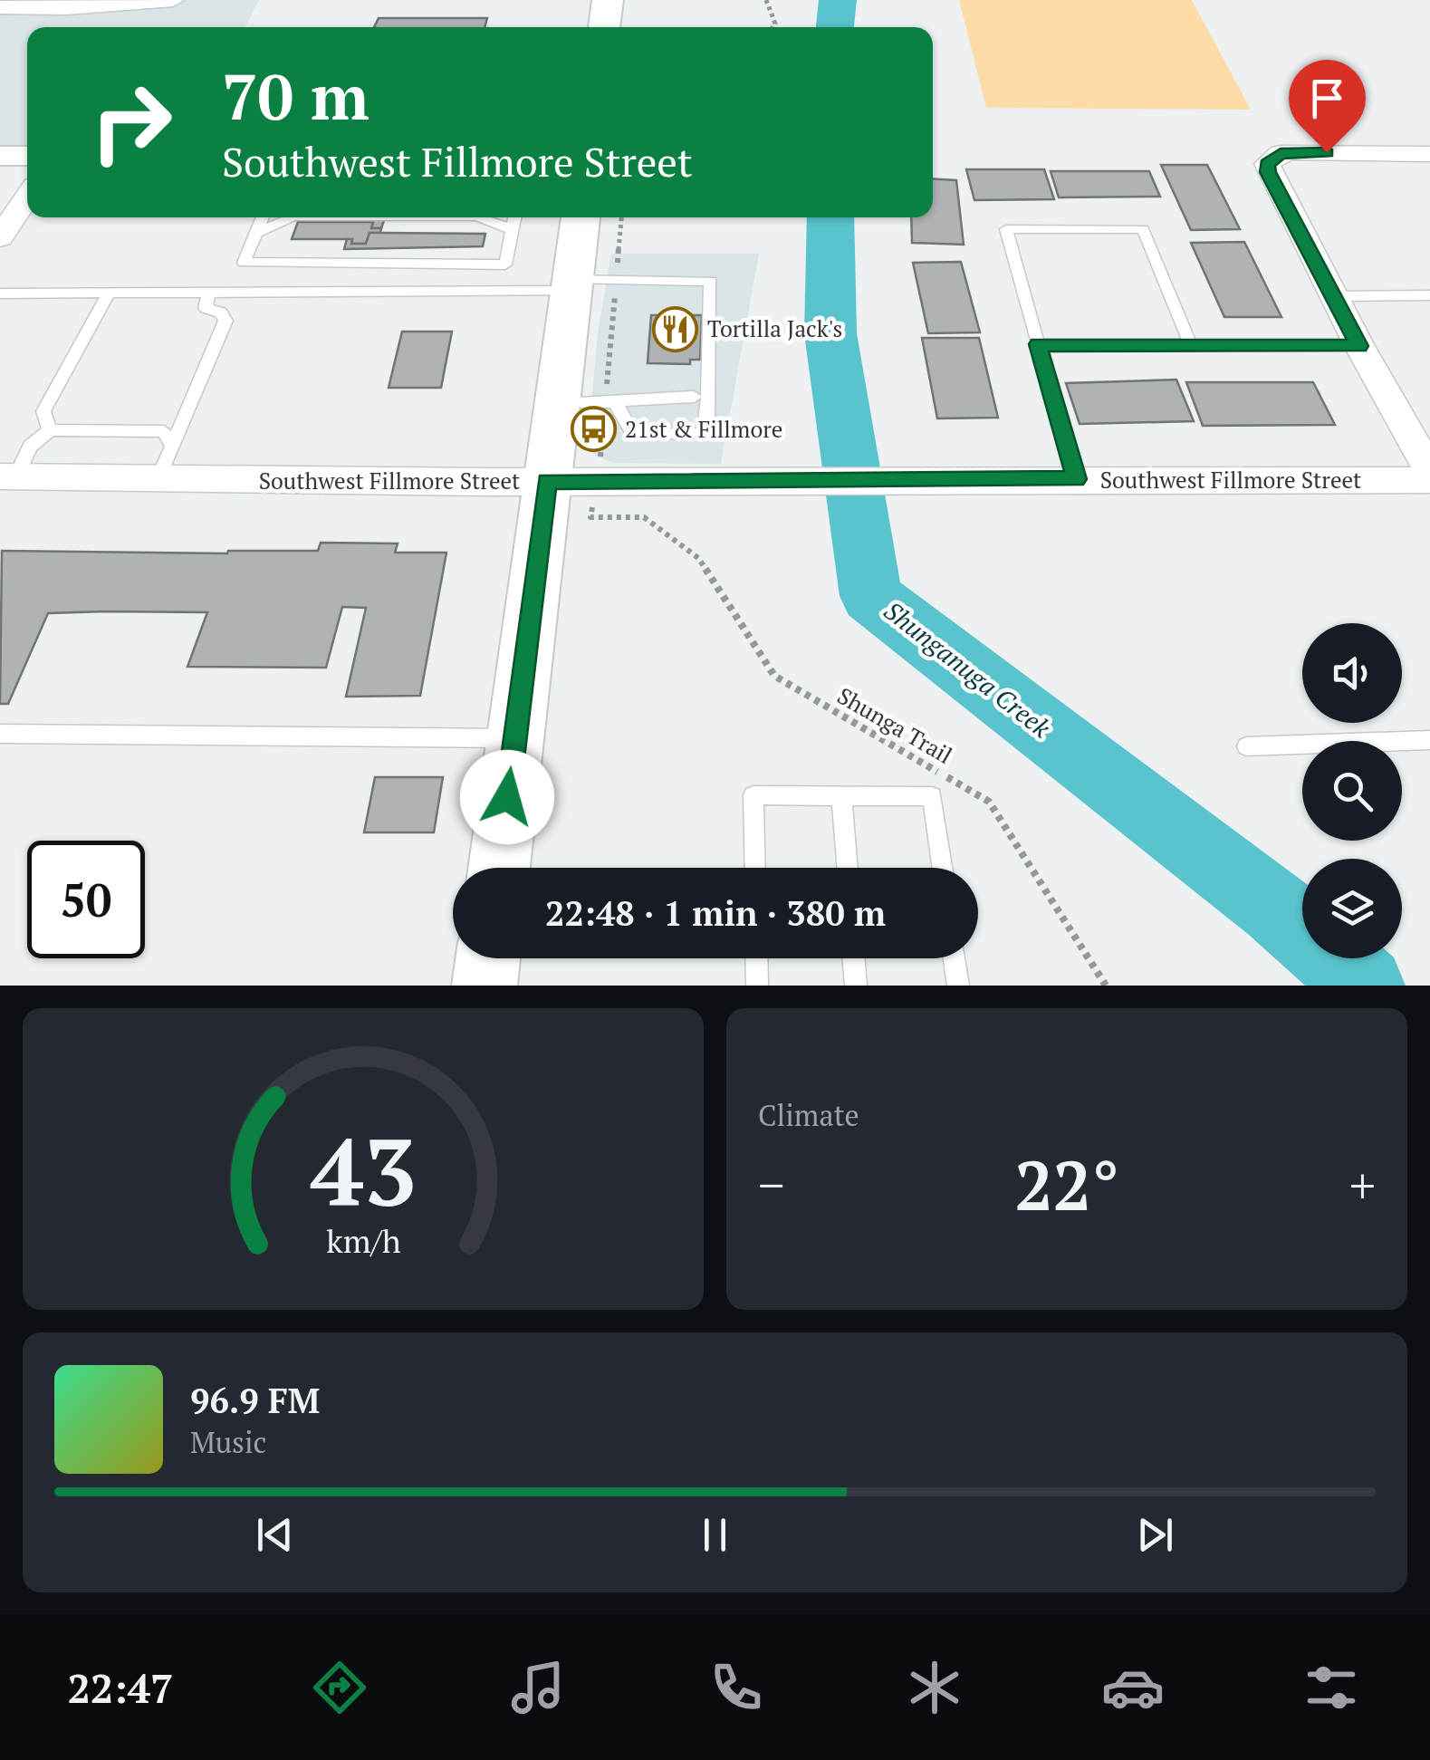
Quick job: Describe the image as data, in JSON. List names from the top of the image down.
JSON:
{
  "streets": {
    "street": ["Southwest Fillmore Street"],
    "path": ["Shunga Trail"]
  },
  "water": ["Shunganuga Creek"],
  "places": {
    "restaurant": ["Tortilla Jack's"],
    "bus stop": ["21st & Fillmore"]
  },
  "page": {
    "turn": ["70 m", "Southwest Fillmore Street"],
    "limit": "50",
    "trip": "22:48 · 1 min · 380 m",
    "tile": "Climate",
    "heat": ["−", "22°", "+"],
    "song": ["96.9 FM", "Music"],
    "tabs": "22:47",
    "gauge": ["43", "km/h"]
  }
}
